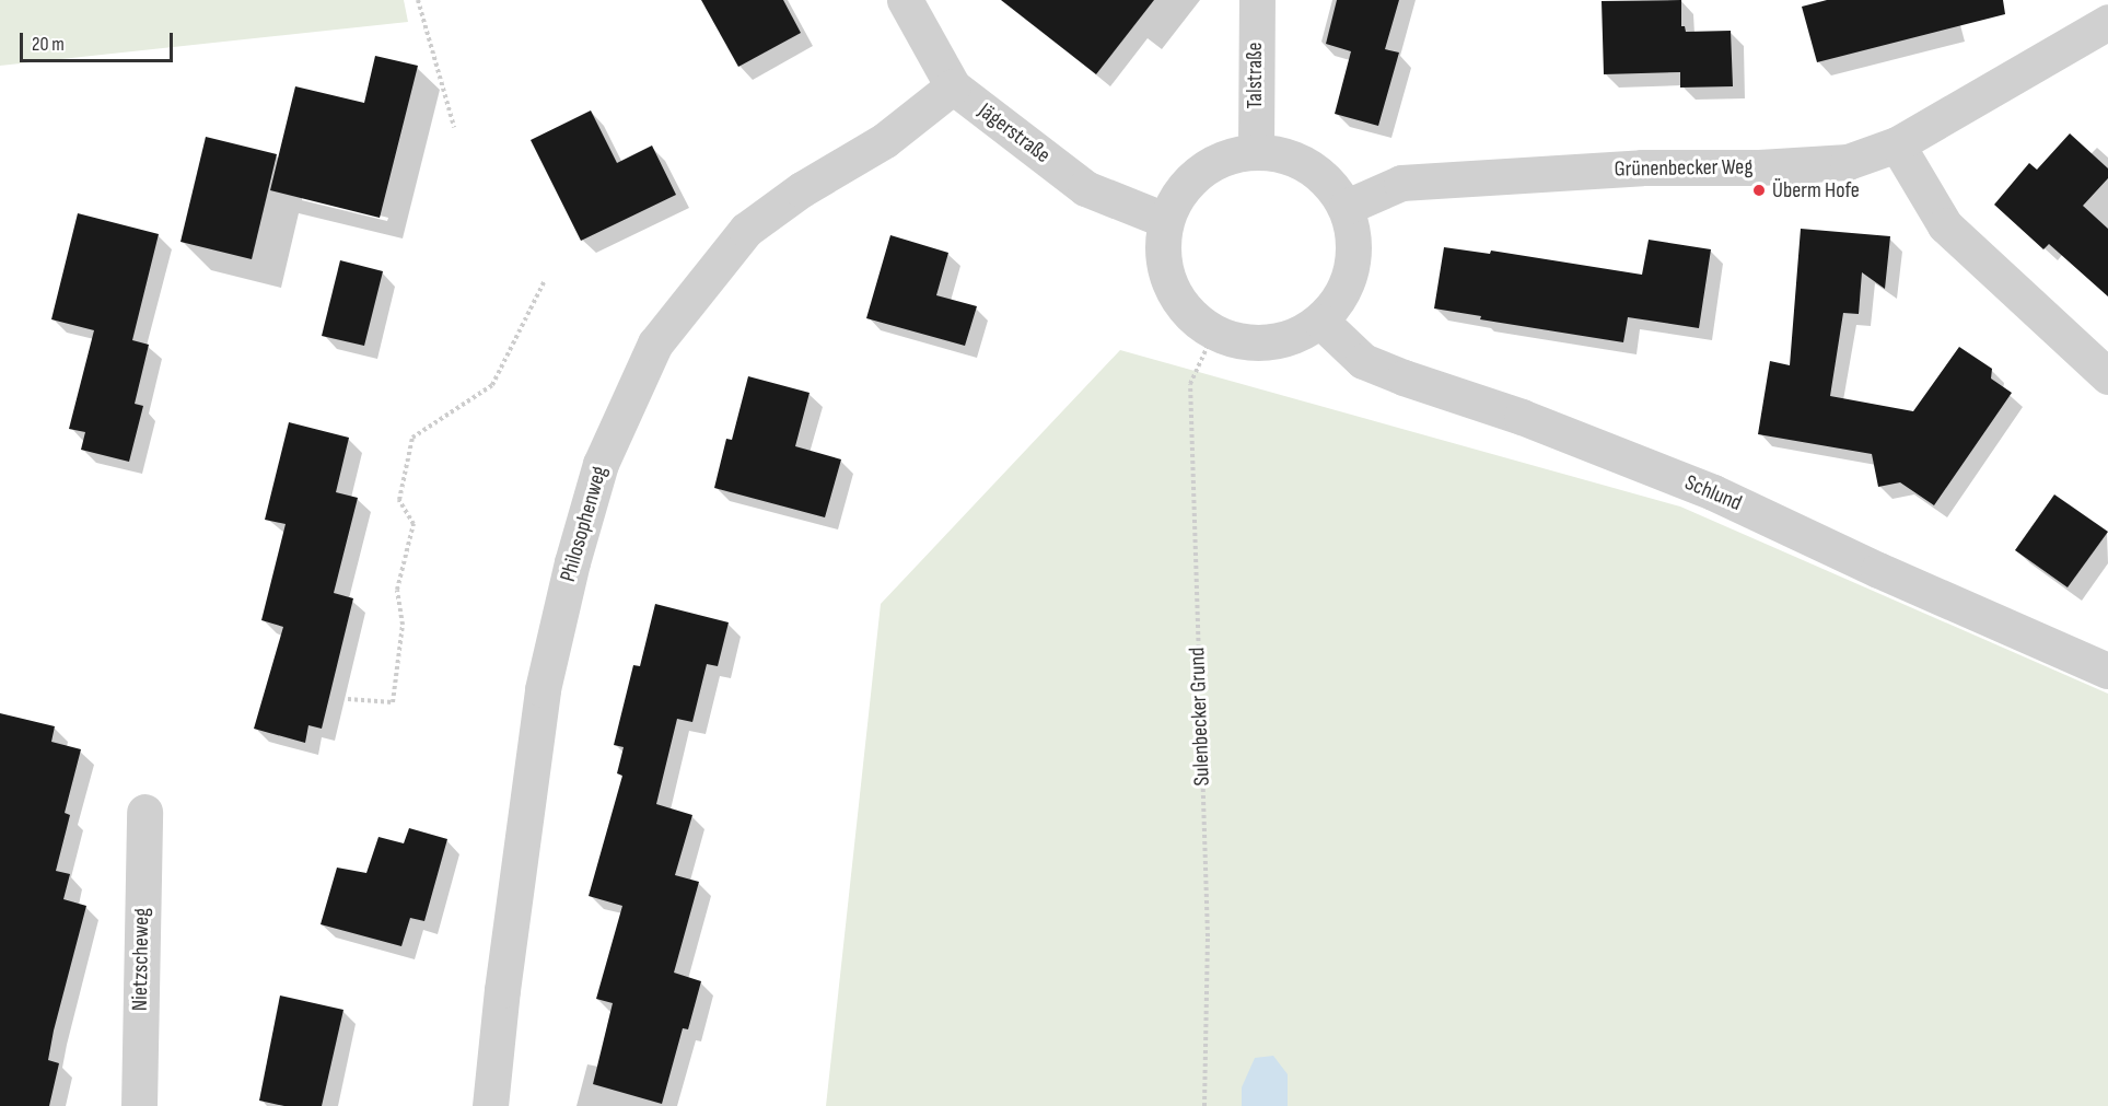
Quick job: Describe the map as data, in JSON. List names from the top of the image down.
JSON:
{
  "streets": {
    "street": [
      "Talstraße",
      "Jägerstraße",
      "Grünenbecker Weg",
      "Schlund",
      "Philosophenweg",
      "Nietzscheweg"
    ],
    "path": ["Sulenbecker Grund"]
  },
  "crossings": [
    ["Talstraße", "Jägerstraße"],
    ["Talstraße", "Grünenbecker Weg"],
    ["Talstraße", "Schlund"],
    ["Talstraße", "Sulenbecker Grund"],
    ["Jägerstraße", "Grünenbecker Weg"],
    ["Jägerstraße", "Schlund"],
    ["Jägerstraße", "Philosophenweg"],
    ["Jägerstraße", "Sulenbecker Grund"],
    ["Grünenbecker Weg", "Schlund"],
    ["Grünenbecker Weg", "Sulenbecker Grund"],
    ["Schlund", "Sulenbecker Grund"]
  ],
  "places": ["Überm Hofe"],
  "scale_bar": "20 m"
}
